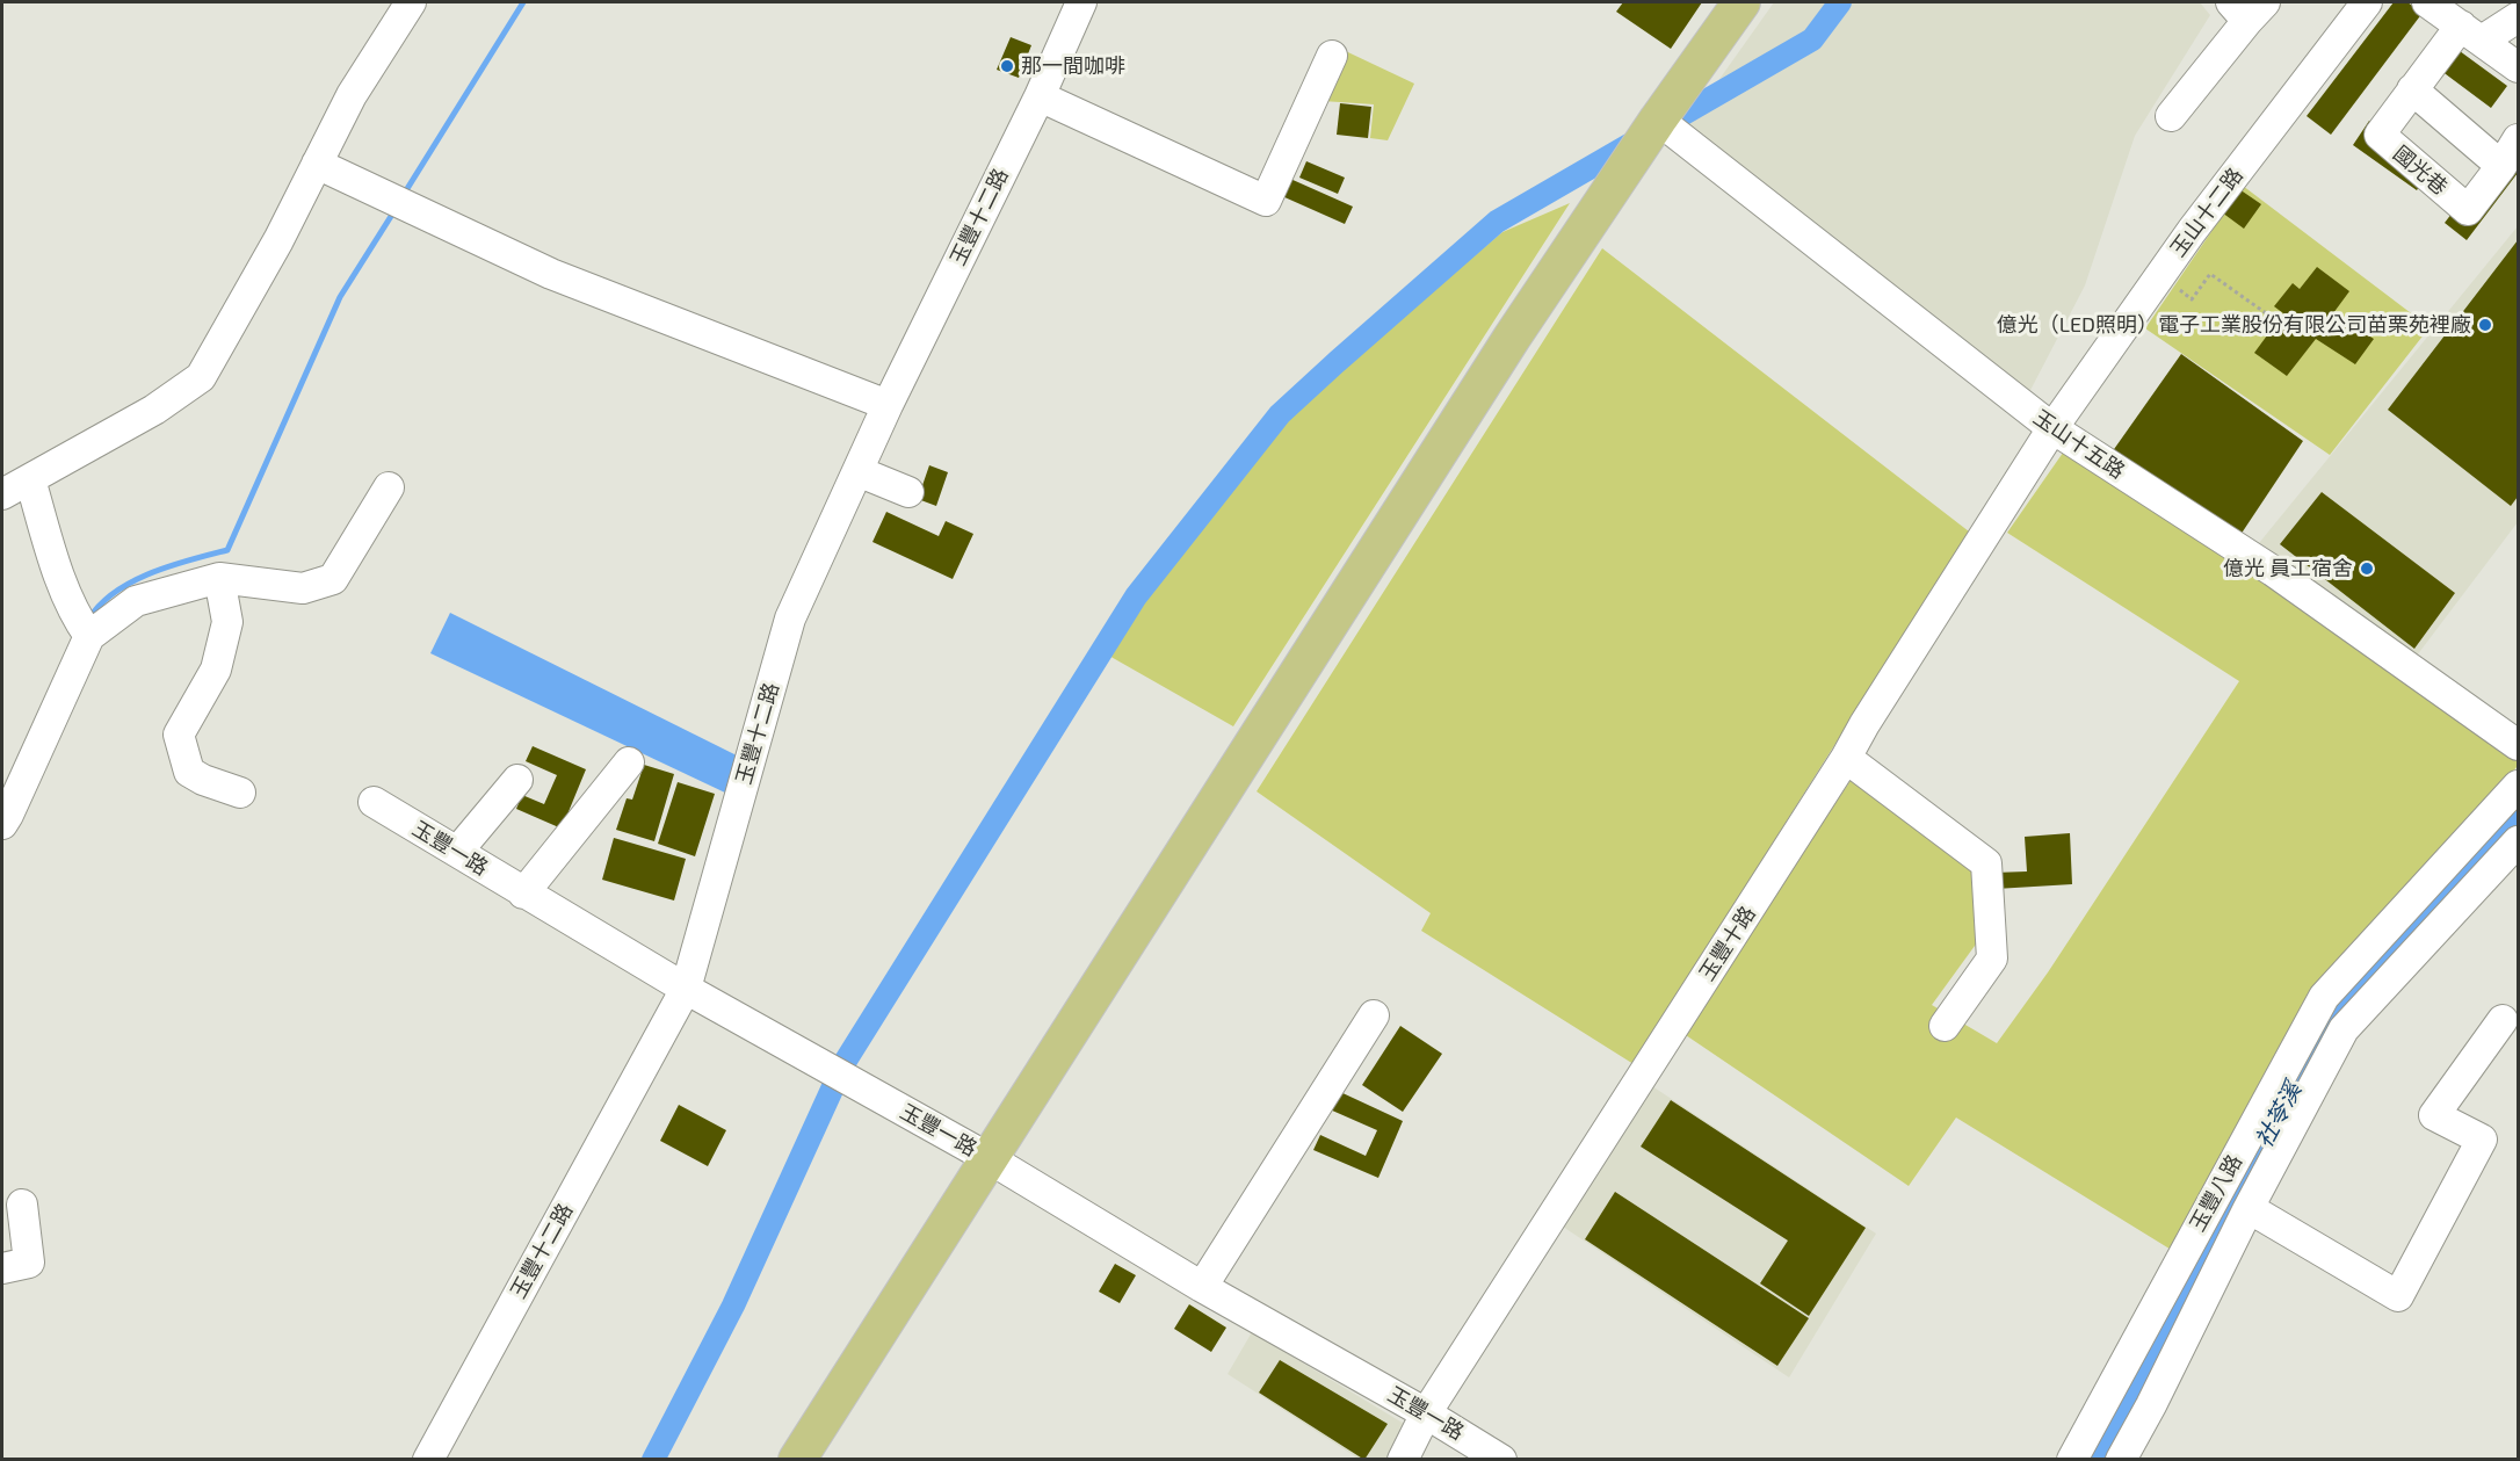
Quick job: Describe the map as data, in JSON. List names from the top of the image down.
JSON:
{
  "streets": {
    "street": [
      "國光巷",
      "玉山十二路",
      "玉豐十二路",
      "玉山十五路",
      "玉豐一路",
      "玉豐十路",
      "玉豐八路"
    ]
  },
  "crossings": [
    ["玉山十二路", "玉山十五路"],
    ["玉山十二路", "玉豐十路"],
    ["玉豐十二路", "玉豐一路"],
    ["玉山十五路", "玉豐十路"],
    ["玉豐一路", "玉豐十路"]
  ],
  "water": ["社苓溪"],
  "places": ["那一間咖啡", "億光（LED照明）電子工業股份有限公司苗栗苑裡廠", "億光 員工宿舍"]
}
